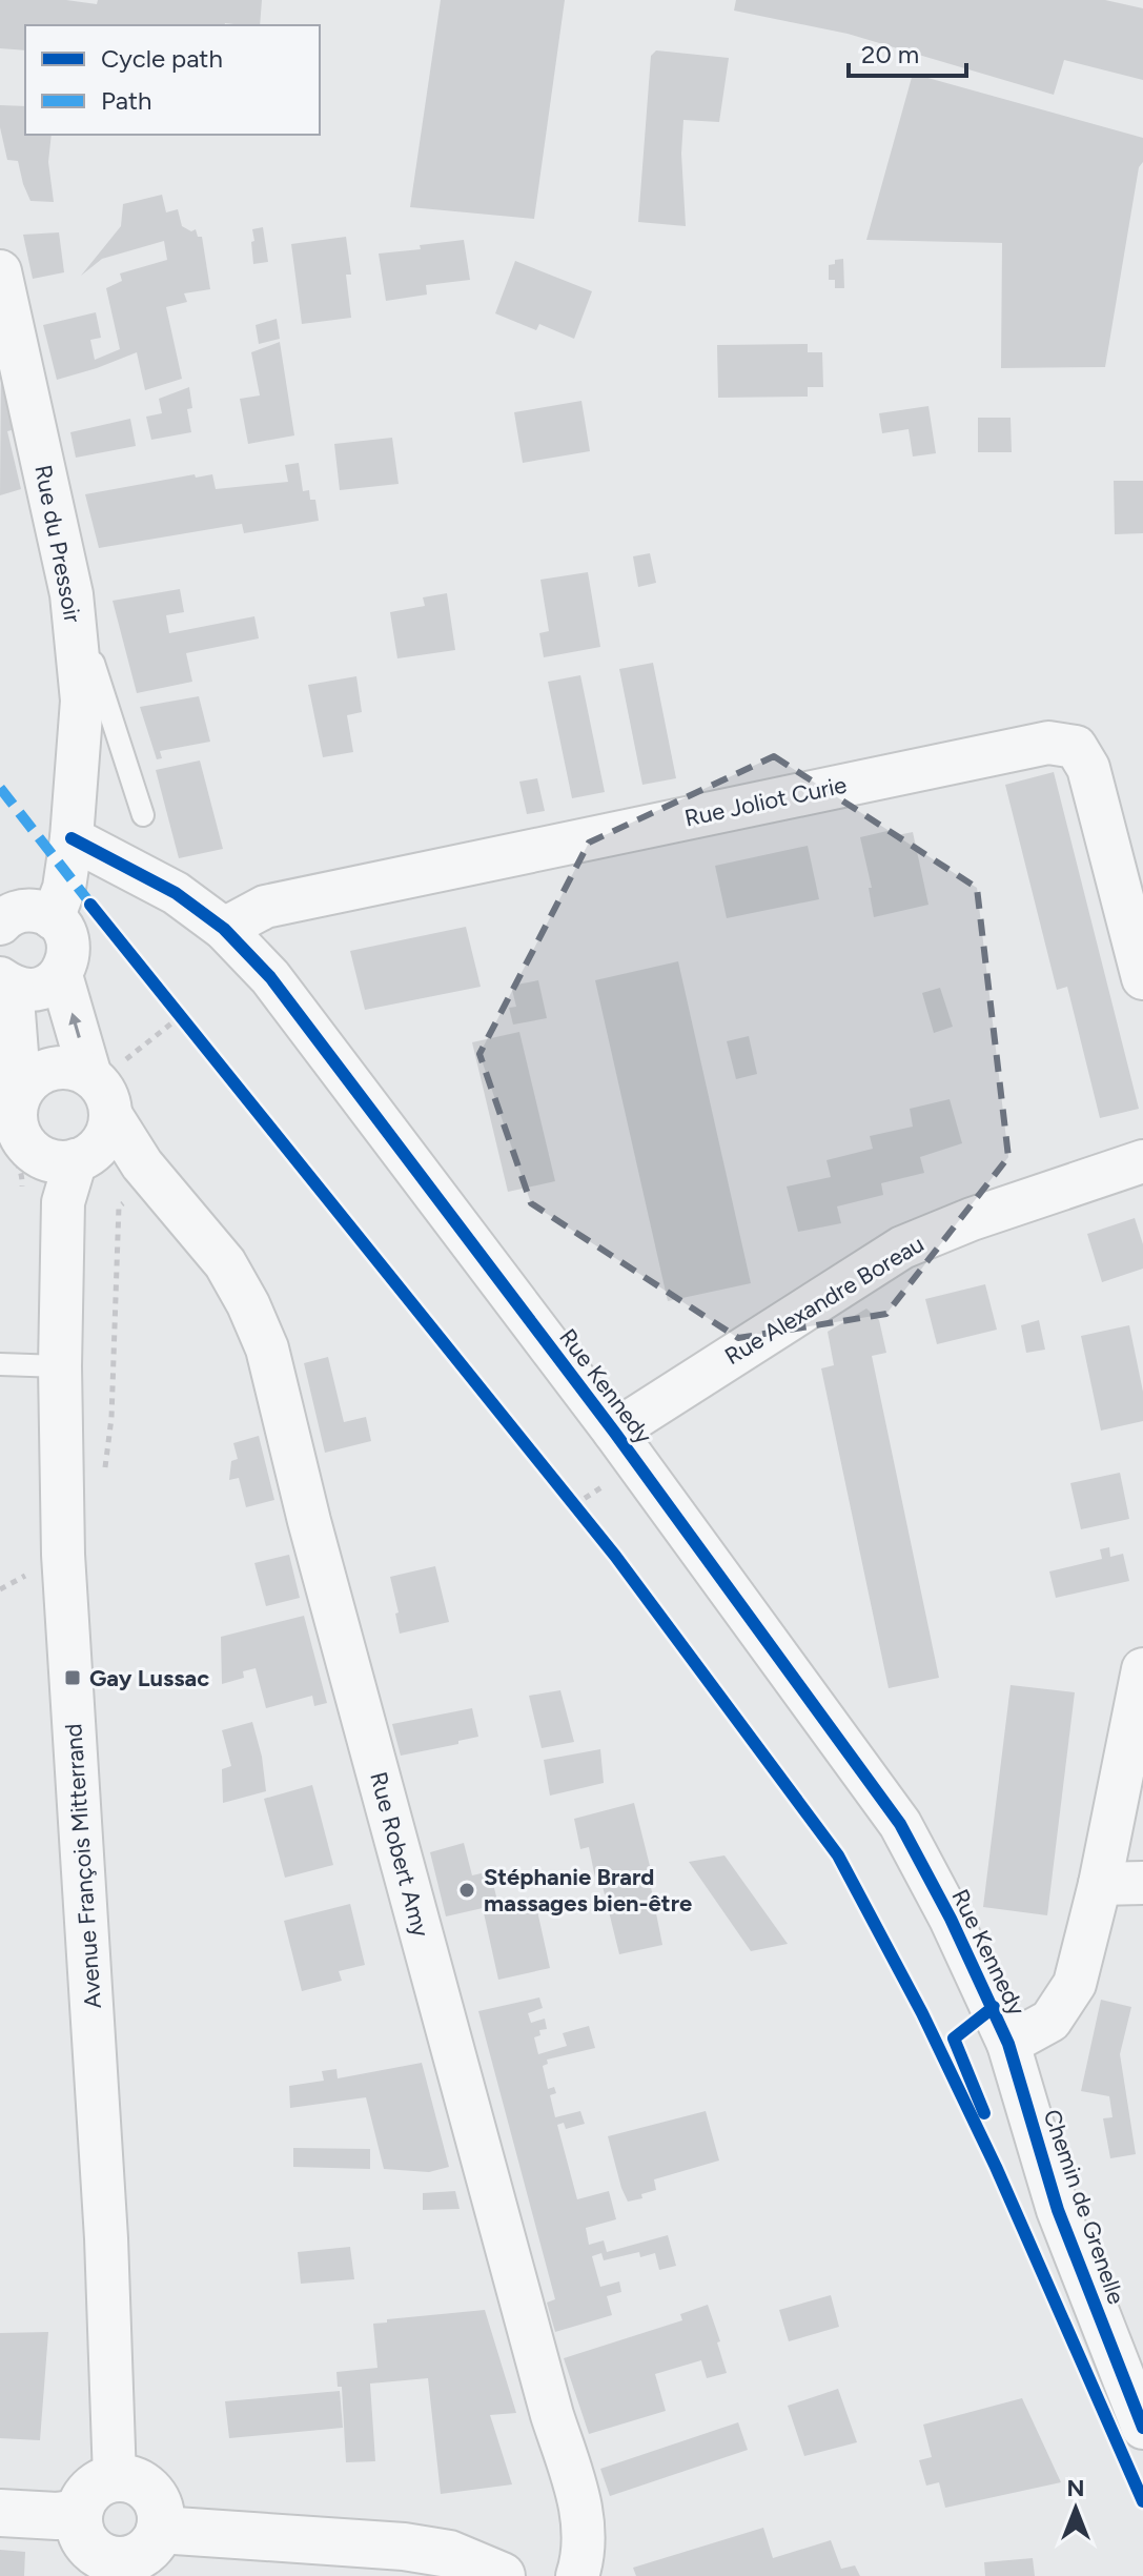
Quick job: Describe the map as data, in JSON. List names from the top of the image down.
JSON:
{
  "streets": {
    "street": [
      "Rue du Pressoir",
      "Rue Joliot Curie",
      "Rue Alexandre Boreau",
      "Rue Kennedy",
      "Rue Robert Amy",
      "Avenue François Mitterrand",
      "Chemin de Grenelle"
    ]
  },
  "crossings": [
    ["Rue du Pressoir", "Rue Kennedy"],
    ["Rue Joliot Curie", "Rue Kennedy"],
    ["Rue Alexandre Boreau", "Rue Kennedy"],
    ["Rue Kennedy", "Chemin de Grenelle"],
    ["Rue Robert Amy", "Avenue François Mitterrand"]
  ],
  "places": {
    "transit": ["Gay Lussac"],
    "other": ["Stéphanie Brard massages bien-être"]
  },
  "legend": ["Cycle path", "Path"],
  "scale_bar": "20 m",
  "north": "top"
}
